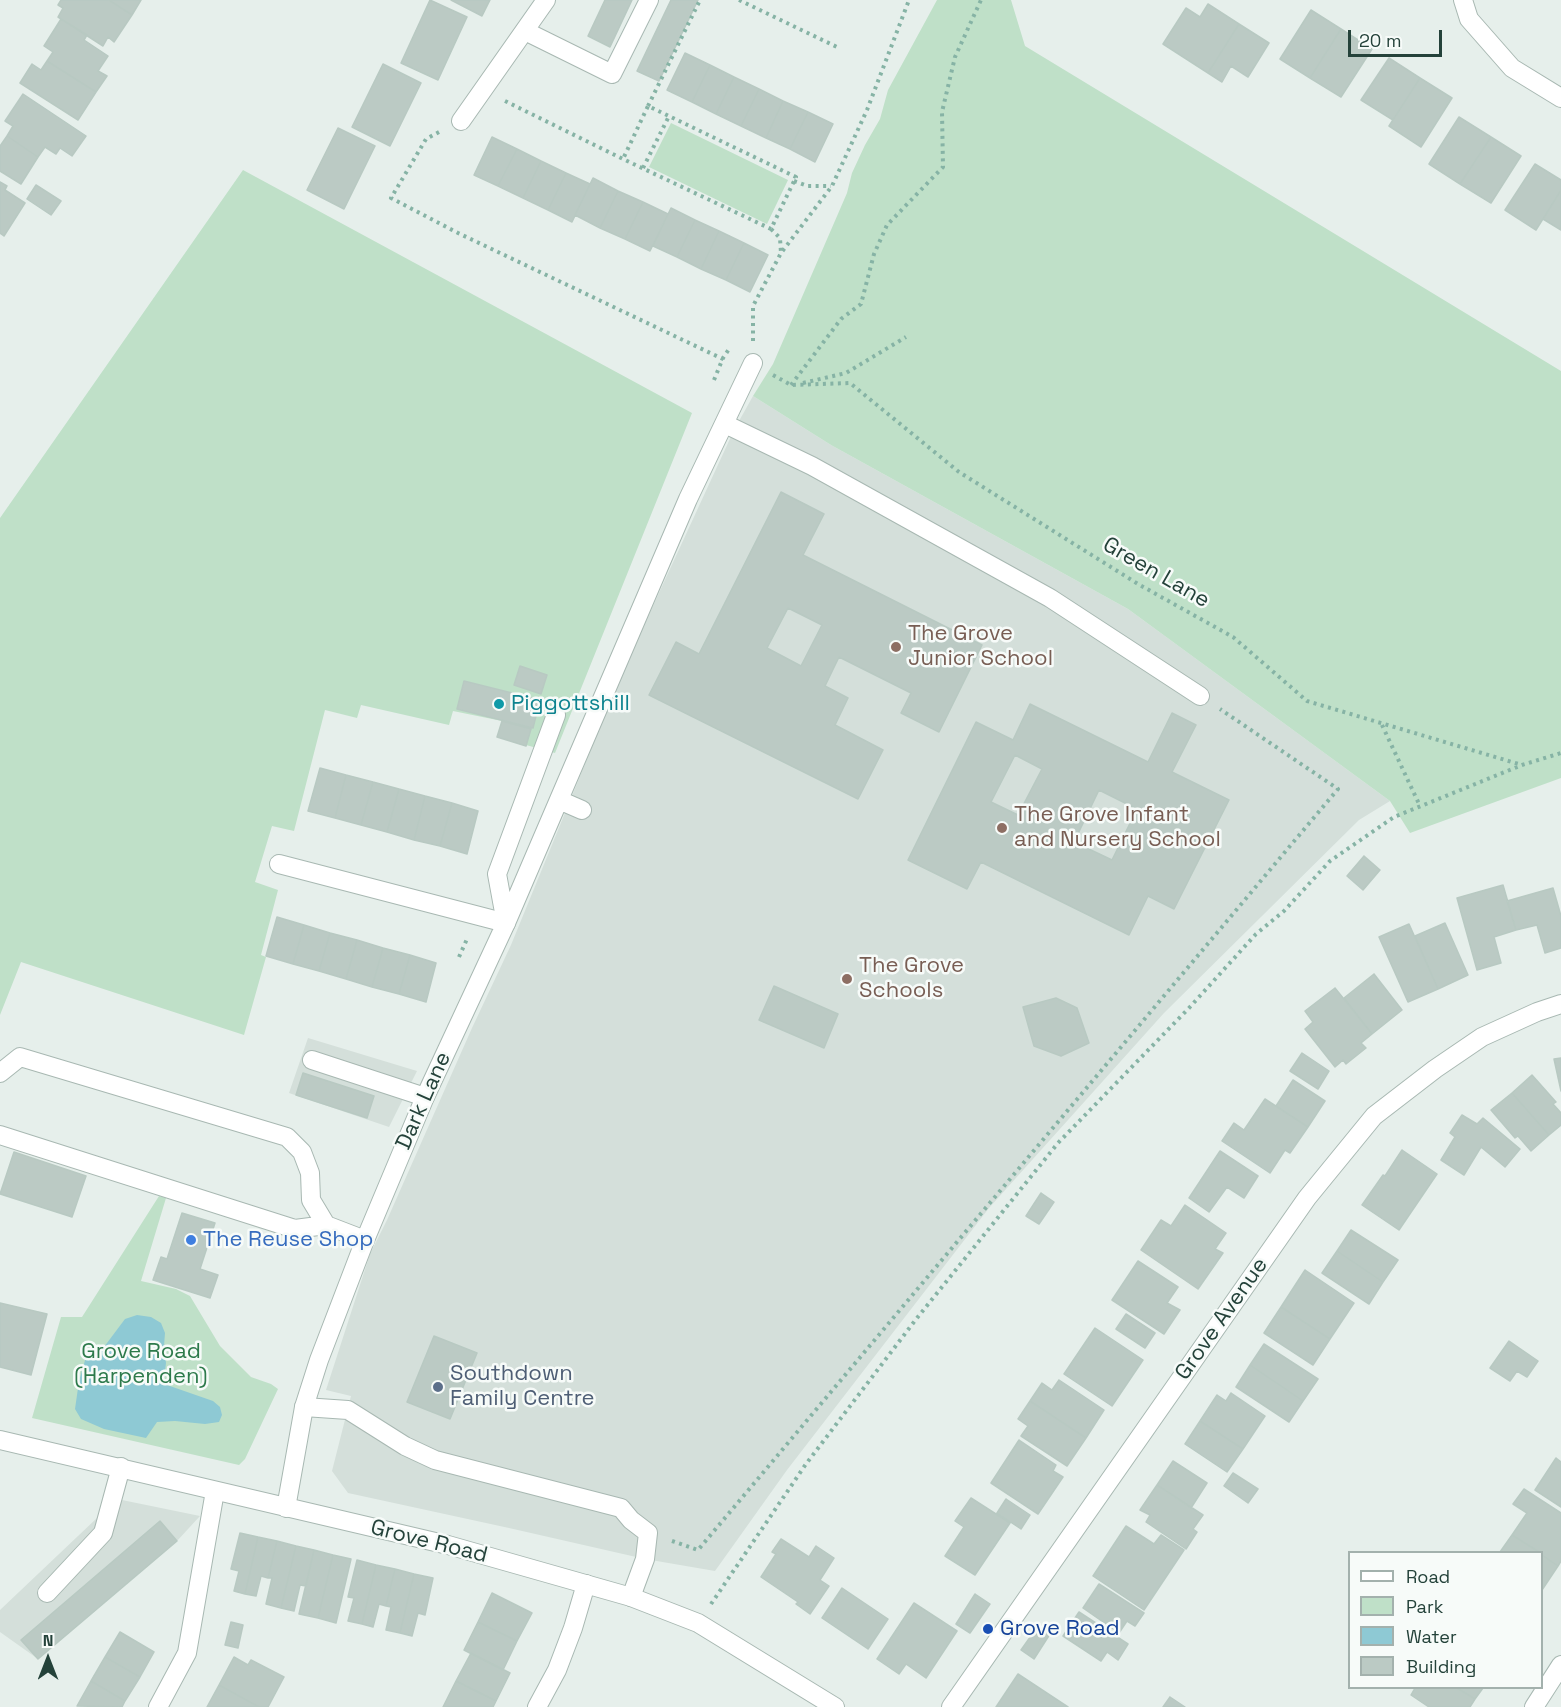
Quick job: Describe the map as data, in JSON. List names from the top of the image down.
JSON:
{
  "streets": {
    "street": ["Dark Lane", "Grove Avenue", "Grove Road"],
    "path": ["Green Lane"]
  },
  "crossings": [
    ["Dark Lane", "Grove Road"]
  ],
  "parks": ["Grove Road (Harpenden)"],
  "places": [
    "The Grove Junior School",
    "Piggottshill",
    "The Grove Infant and Nursery School",
    "The Grove Schools",
    "The Reuse Shop",
    "Southdown Family Centre",
    "Grove Road"
  ],
  "legend": [
    "Road",
    "Park",
    "Water",
    "Building"
  ],
  "scale_bar": "20 m",
  "north": "top"
}
